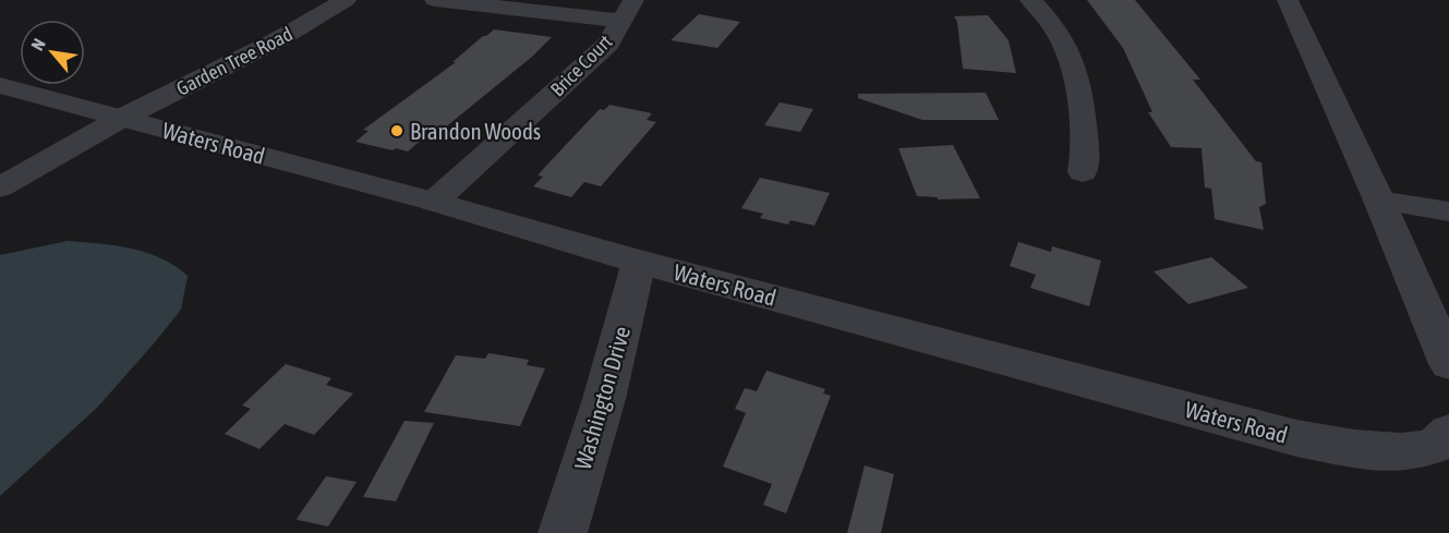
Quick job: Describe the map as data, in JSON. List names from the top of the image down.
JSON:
{
  "streets": {
    "street": [
      "Garden Tree Road",
      "Brice Court",
      "Waters Road",
      "Washington Drive"
    ]
  },
  "crossings": [
    ["Garden Tree Road", "Waters Road"],
    ["Brice Court", "Waters Road"],
    ["Waters Road", "Washington Drive"]
  ],
  "places": ["Brandon Woods"],
  "north": "top left"
}
